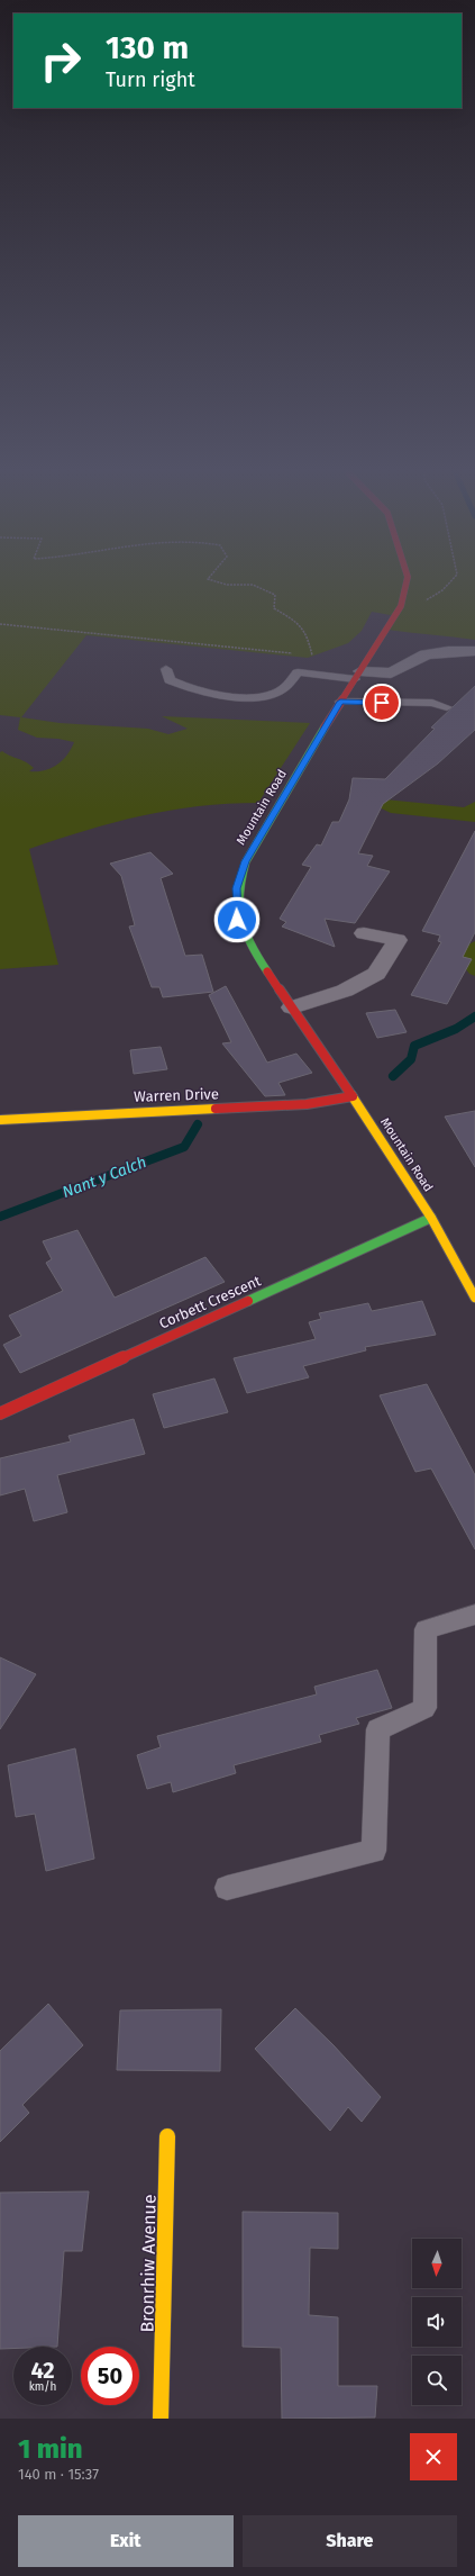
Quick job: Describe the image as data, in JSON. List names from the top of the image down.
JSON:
{
  "streets": {
    "main road": [
      "Mountain Road",
      "Warren Drive",
      "Corbett Crescent",
      "Bronrhiw Avenue"
    ]
  },
  "crossings": [
    ["Mountain Road", "Warren Drive"],
    ["Mountain Road", "Corbett Crescent"]
  ],
  "water": ["Nant y Calch"],
  "north": "bottom",
  "page": {
    "turn": ["130 m", "Turn right"],
    "speed": "42 km/h",
    "limit": "50",
    "heading": ["1 min", "140 m · 15:37"],
    "buttons": ["Exit", "Share"]
  }
}
